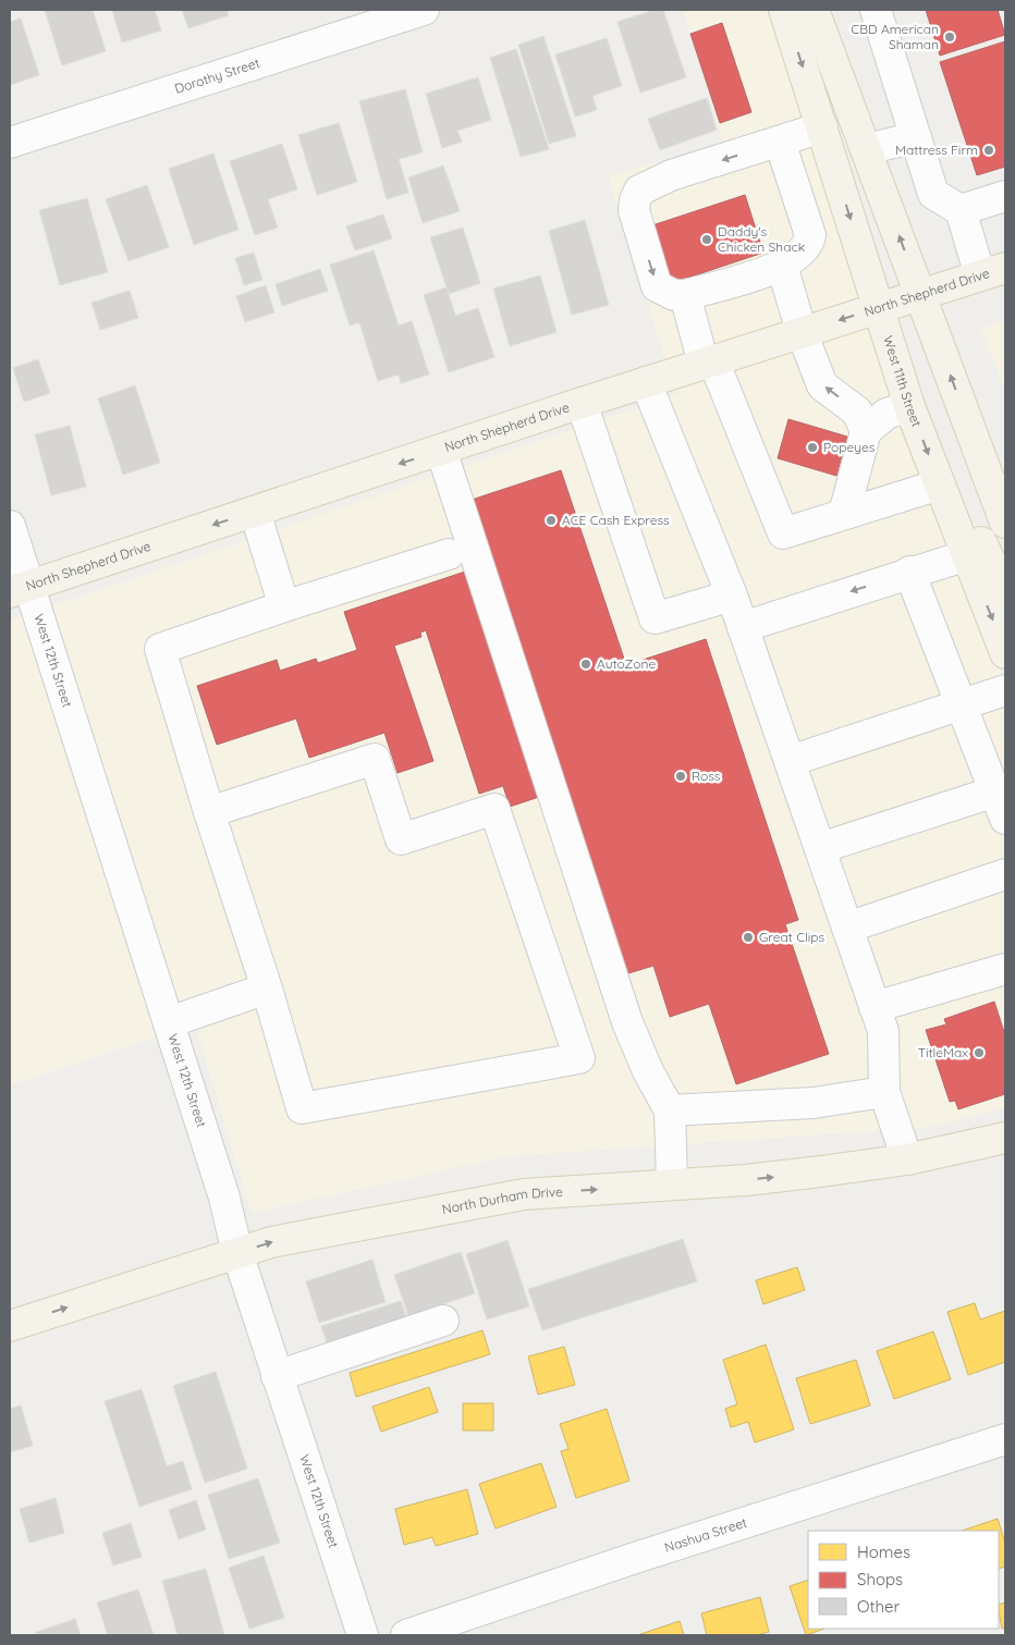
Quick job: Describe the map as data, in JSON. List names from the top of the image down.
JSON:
{
  "streets": {
    "main road": ["North Shepherd Drive", "West 11th Street", "North Durham Drive"],
    "street": ["Dorothy Street", "West 12th Street", "Nashua Street"]
  },
  "crossings": [
    ["North Shepherd Drive", "West 11th Street"],
    ["North Shepherd Drive", "West 12th Street"],
    ["West 12th Street", "North Durham Drive"]
  ],
  "one_way": ["North Shepherd Drive", "North Durham Drive"],
  "places": [
    "CBD American Shaman",
    "Mattress Firm",
    "Daddy's Chicken Shack",
    "Popeyes",
    "ACE Cash Express",
    "AutoZone",
    "Ross",
    "Great Clips",
    "TitleMax"
  ],
  "legend": ["Homes", "Shops", "Other"]
}
